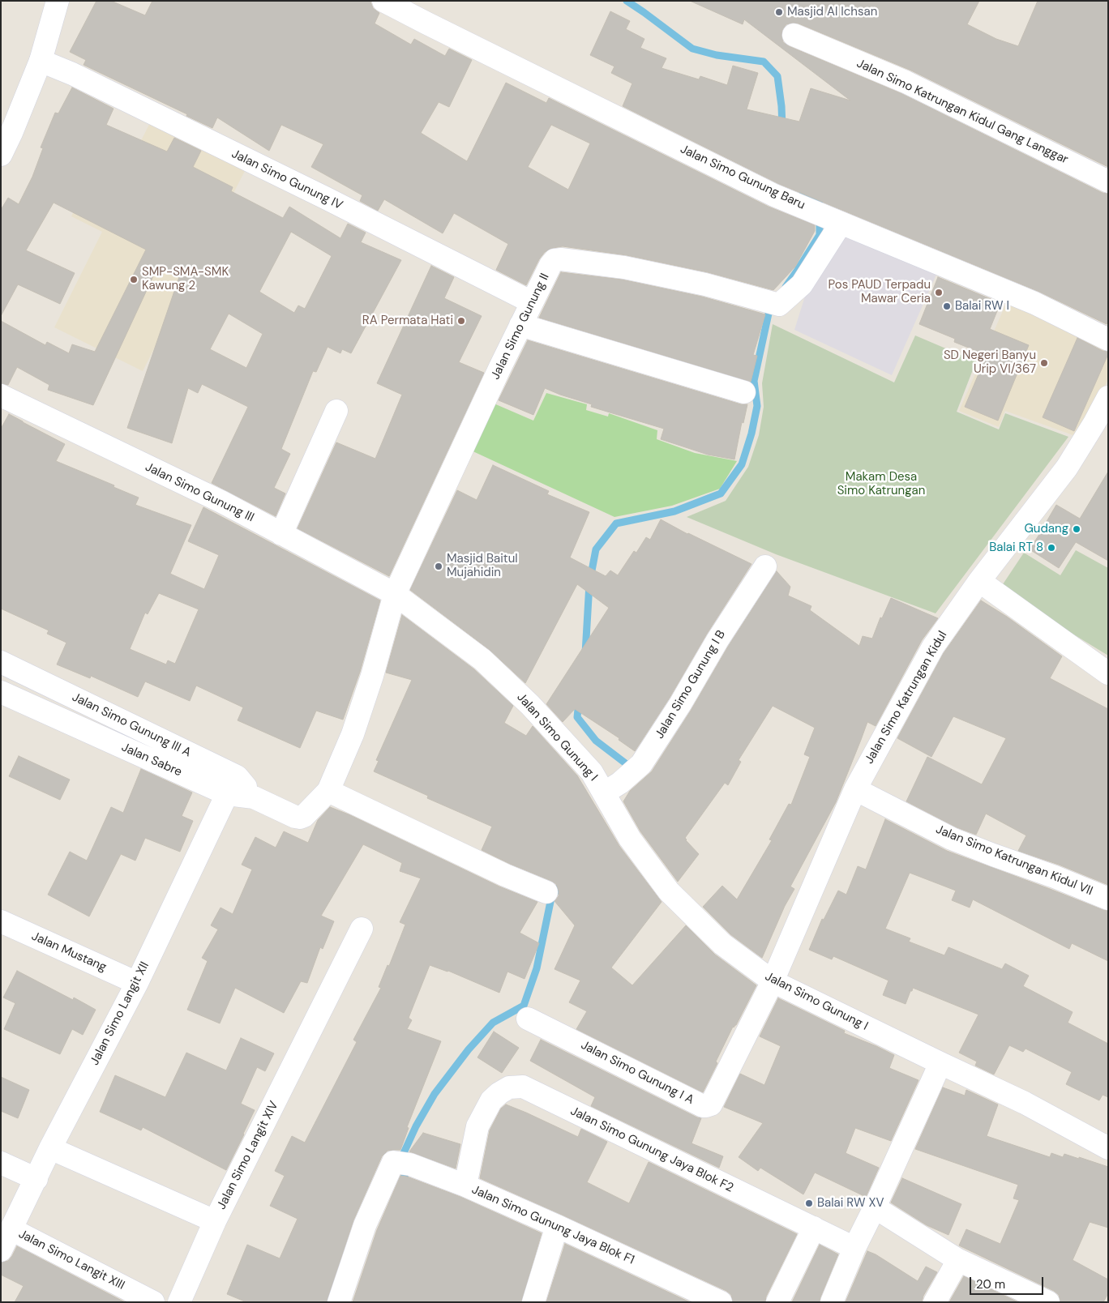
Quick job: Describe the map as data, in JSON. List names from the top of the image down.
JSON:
{
  "streets": {
    "street": [
      "Jalan Simo Katrungan Kidul Gang Langgar",
      "Jalan Simo Gunung Baru",
      "Jalan Simo Gunung IV",
      "Jalan Simo Gunung II",
      "Jalan Simo Gunung III",
      "Jalan Simo Gunung I B",
      "Jalan Simo Katrungan Kidul",
      "Jalan Simo Gunung III A",
      "Jalan Simo Gunung I",
      "Jalan Sabre",
      "Jalan Simo Katrungan Kidul VII",
      "Jalan Mustang",
      "Jalan Simo Langit XII",
      "Jalan Simo Gunung I A",
      "Jalan Simo Gunung Jaya Blok F2",
      "Jalan Simo Langit XIV",
      "Jalan Simo Gunung Jaya Blok F1",
      "Jalan Simo Langit XIII"
    ]
  },
  "crossings": [
    ["Jalan Simo Gunung Baru", "Jalan Simo Gunung II"],
    ["Jalan Simo Gunung IV", "Jalan Simo Gunung II"],
    ["Jalan Simo Gunung II", "Jalan Simo Gunung III"],
    ["Jalan Simo Gunung II", "Jalan Simo Gunung I"],
    ["Jalan Simo Gunung II", "Jalan Sabre"],
    ["Jalan Simo Gunung III", "Jalan Simo Gunung I"],
    ["Jalan Simo Gunung I B", "Jalan Simo Gunung I"],
    ["Jalan Simo Katrungan Kidul", "Jalan Simo Gunung I"],
    ["Jalan Simo Katrungan Kidul", "Jalan Simo Katrungan Kidul VII"],
    ["Jalan Simo Katrungan Kidul", "Jalan Simo Gunung I A"],
    ["Jalan Simo Gunung III A", "Jalan Sabre"],
    ["Jalan Simo Gunung III A", "Jalan Simo Langit XII"],
    ["Jalan Simo Gunung I", "Jalan Simo Gunung I A"],
    ["Jalan Sabre", "Jalan Simo Langit XII"],
    ["Jalan Mustang", "Jalan Simo Langit XII"],
    ["Jalan Simo Langit XII", "Jalan Simo Langit XIV"],
    ["Jalan Simo Langit XII", "Jalan Simo Langit XIII"],
    ["Jalan Simo Gunung Jaya Blok F2", "Jalan Simo Gunung Jaya Blok F1"]
  ],
  "parks": ["Makam Desa Simo Katrungan"],
  "places": [
    "Masjid Al Ichsan",
    "SMP-SMA-SMK Kawung 2",
    "Pos PAUD Terpadu Mawar Ceria",
    "Balai RW I",
    "RA Permata Hati",
    "SD Negeri Banyu Urip VI/367",
    "Gudang",
    "Balai RT 8",
    "Masjid Baitul Mujahidin",
    "Balai RW XV"
  ],
  "scale_bar": "20 m"
}
